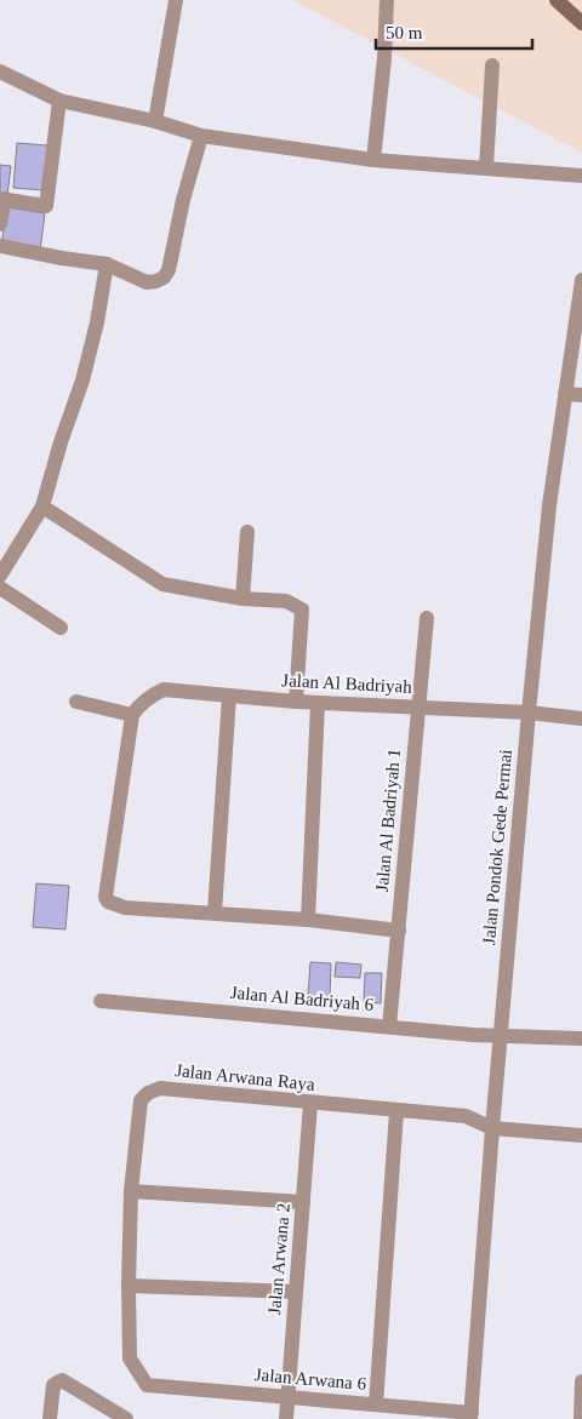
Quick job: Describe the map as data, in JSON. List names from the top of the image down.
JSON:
{
  "streets": {
    "street": [
      "Jalan Al Badriyah",
      "Jalan Al Badriyah 1",
      "Jalan Pondok Gede Permai",
      "Jalan Al Badriyah 6",
      "Jalan Arwana Raya",
      "Jalan Arwana 2",
      "Jalan Arwana 6"
    ]
  },
  "crossings": [
    ["Jalan Al Badriyah", "Jalan Al Badriyah 1"],
    ["Jalan Al Badriyah", "Jalan Pondok Gede Permai"],
    ["Jalan Al Badriyah 1", "Jalan Al Badriyah 6"],
    ["Jalan Pondok Gede Permai", "Jalan Al Badriyah 6"],
    ["Jalan Pondok Gede Permai", "Jalan Arwana Raya"],
    ["Jalan Pondok Gede Permai", "Jalan Arwana 6"],
    ["Jalan Arwana Raya", "Jalan Arwana 2"],
    ["Jalan Arwana Raya", "Jalan Arwana 6"],
    ["Jalan Arwana 2", "Jalan Arwana 6"]
  ],
  "scale_bar": "50 m"
}
